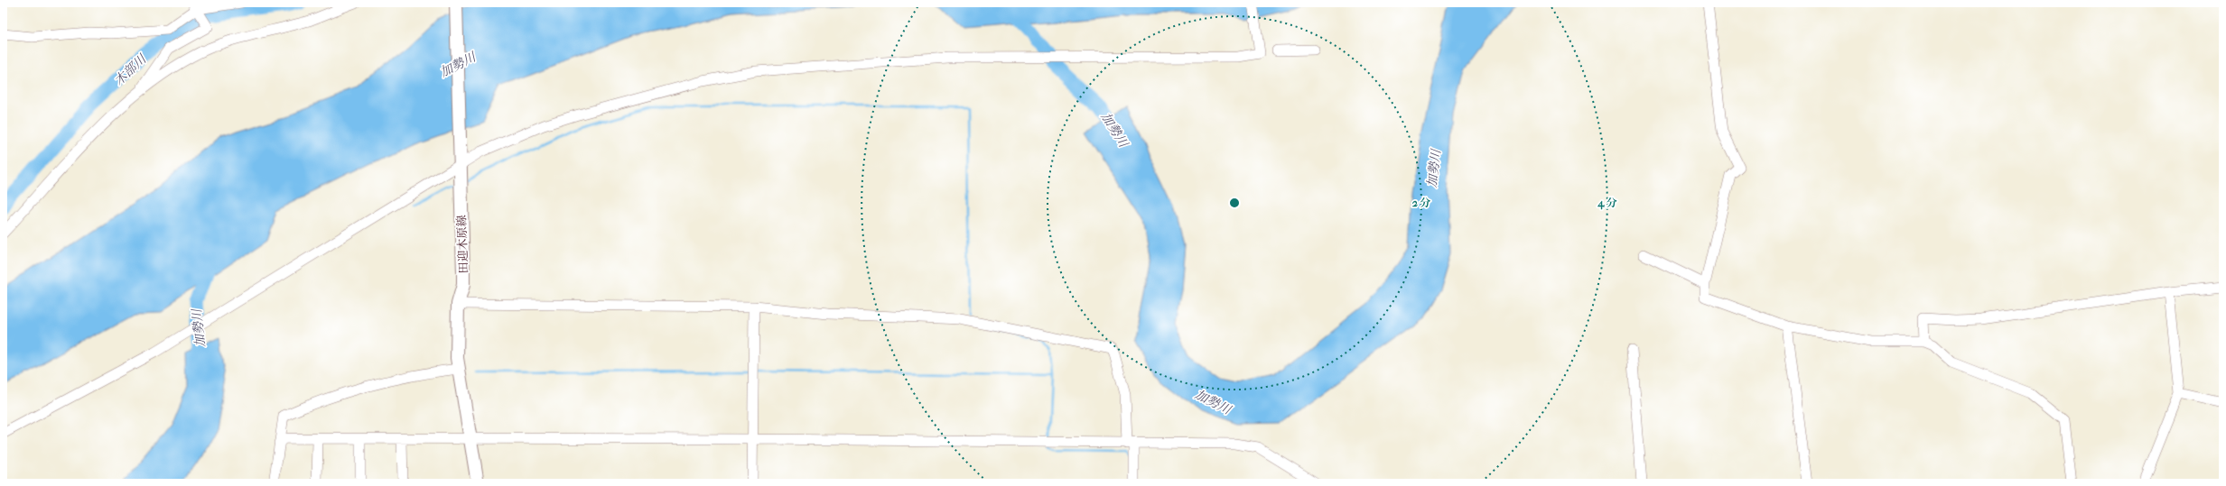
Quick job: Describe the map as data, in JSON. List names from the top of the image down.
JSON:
{
  "streets": {
    "main road": ["田迎木原線"]
  },
  "water": ["加勢川", "木部川"],
  "rings": ["2 分", "4 分"]
}
